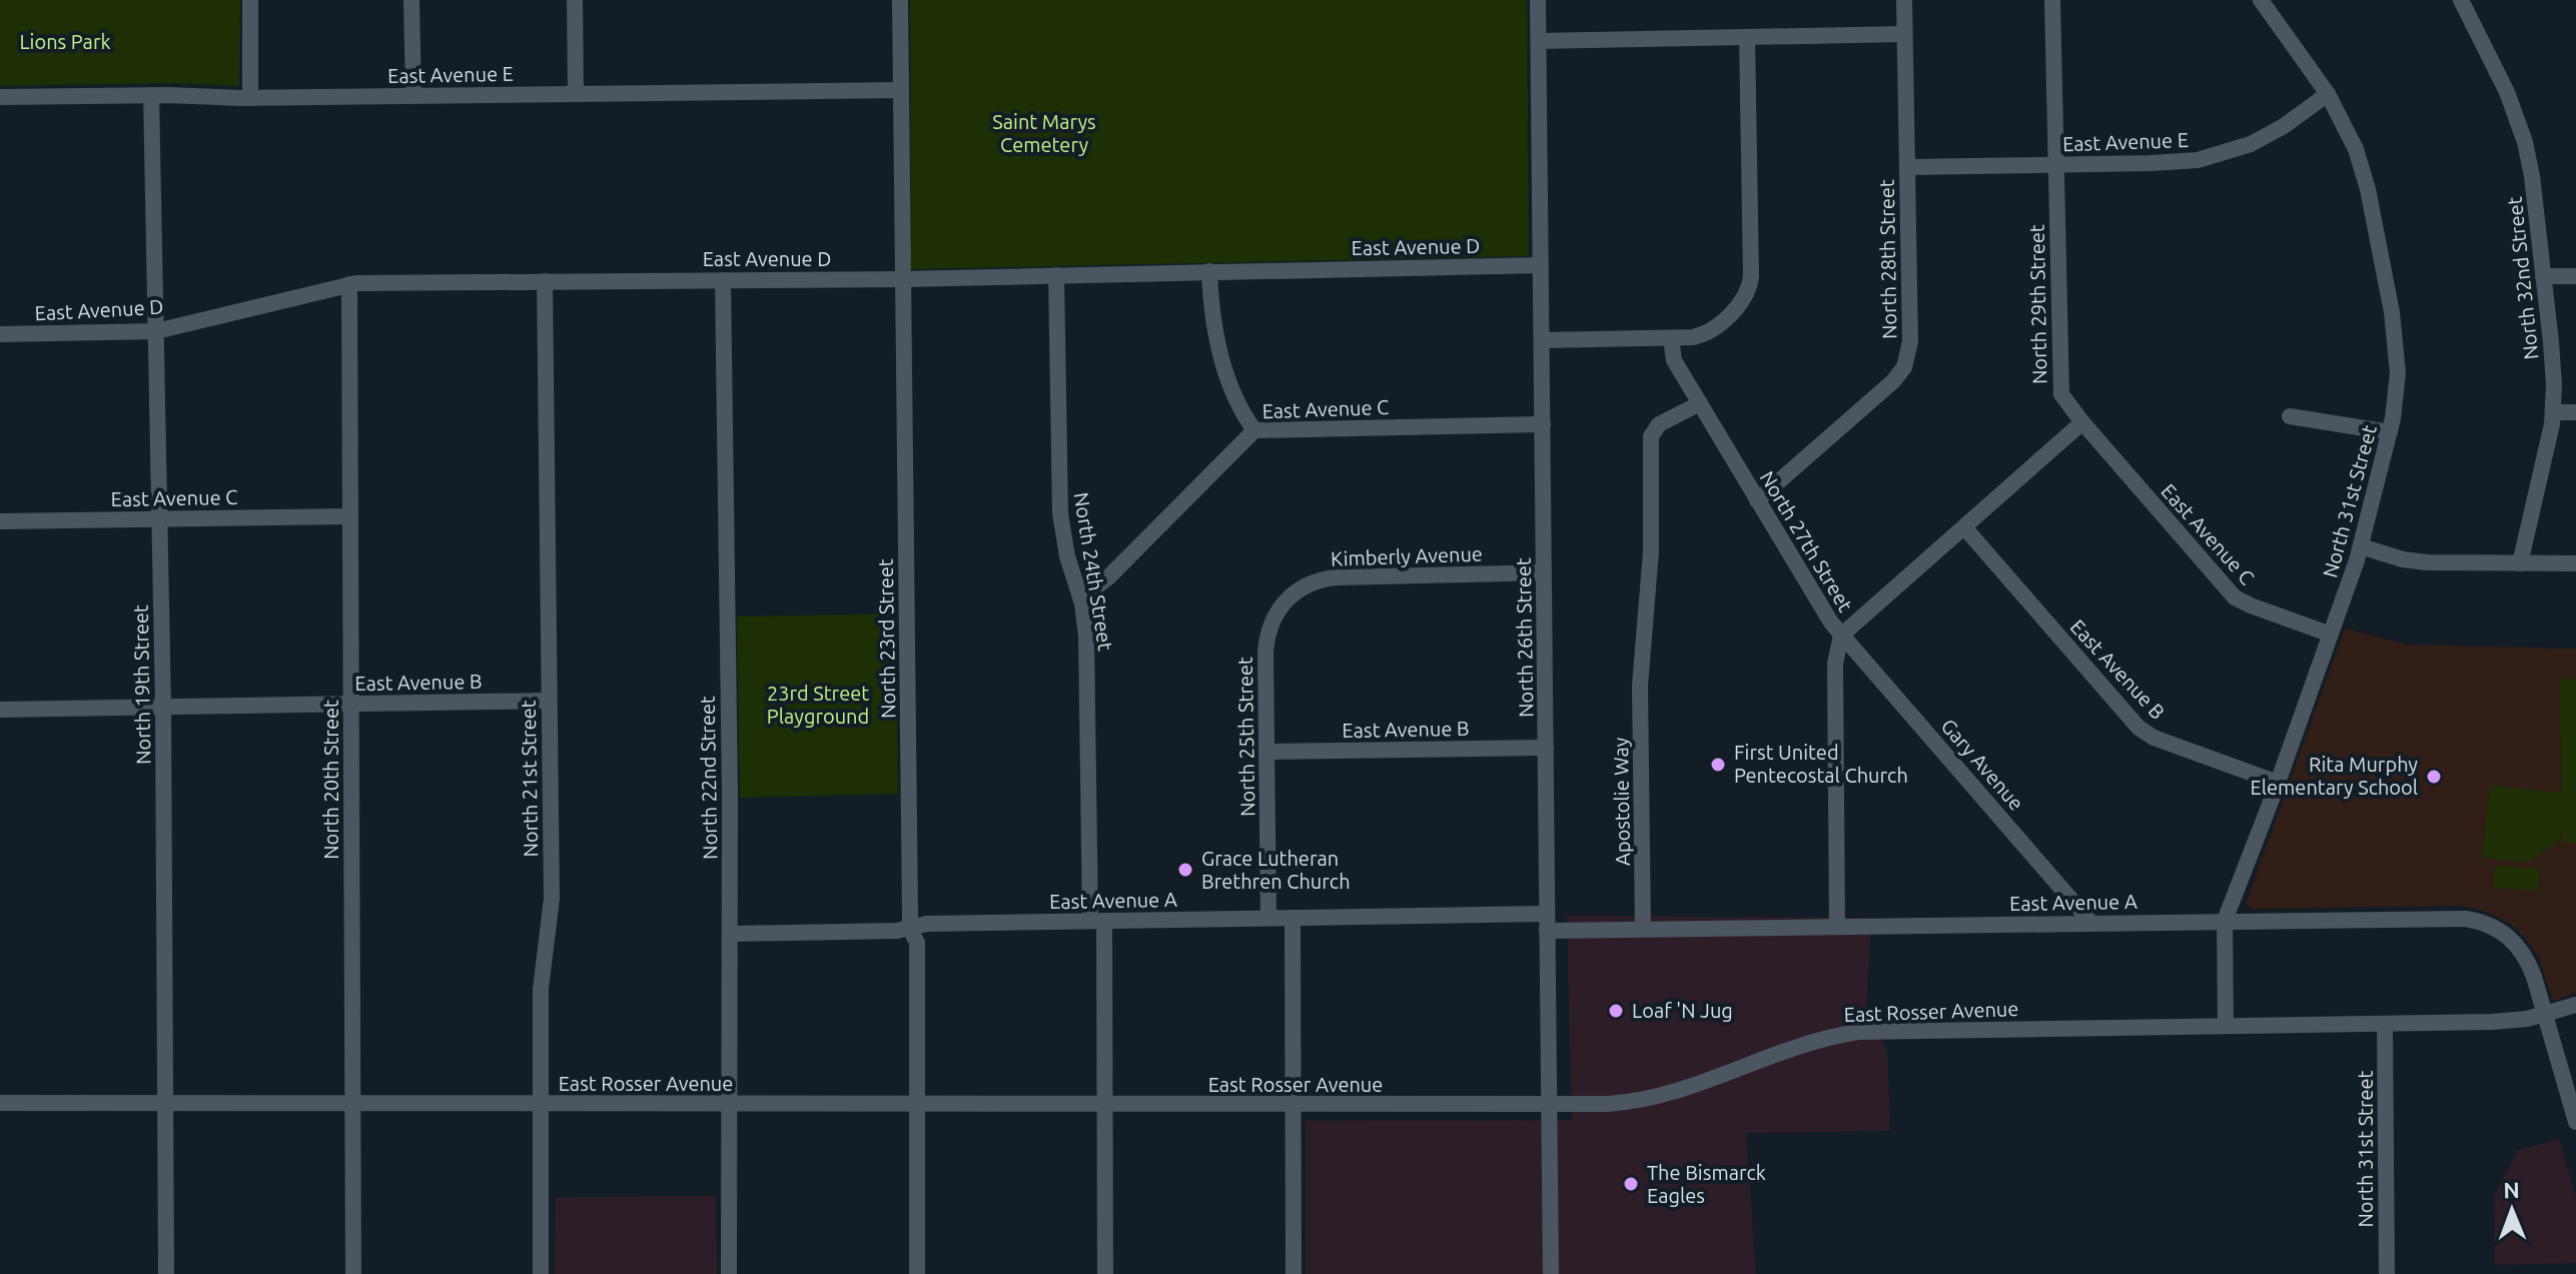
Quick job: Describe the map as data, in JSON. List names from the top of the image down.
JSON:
{
  "streets": {
    "street": [
      "East Avenue E",
      "East Avenue D",
      "North 28th Street",
      "North 32nd Street",
      "North 29th Street",
      "East Avenue C",
      "North 31st Street",
      "North 27th Street",
      "Kimberly Avenue",
      "North 24th Street",
      "North 26th Street",
      "North 23rd Street",
      "East Avenue B",
      "North 19th Street",
      "North 25th Street",
      "Gary Avenue",
      "North 22nd Street",
      "North 21st Street",
      "North 20th Street",
      "Apostolie Way",
      "East Avenue A",
      "East Rosser Avenue"
    ]
  },
  "crossings": [
    ["East Avenue E", "North 28th Street"],
    ["East Avenue E", "North 29th Street"],
    ["East Avenue E", "North 31st Street"],
    ["East Avenue E", "North 23rd Street"],
    ["East Avenue E", "North 19th Street"],
    ["East Avenue D", "North 24th Street"],
    ["East Avenue D", "North 26th Street"],
    ["East Avenue D", "North 23rd Street"],
    ["East Avenue D", "North 19th Street"],
    ["East Avenue D", "North 22nd Street"],
    ["East Avenue D", "North 21st Street"],
    ["East Avenue D", "North 20th Street"],
    ["North 28th Street", "North 27th Street"],
    ["North 29th Street", "East Avenue C"],
    ["East Avenue C", "North 31st Street"],
    ["East Avenue C", "North 24th Street"],
    ["East Avenue C", "North 26th Street"],
    ["East Avenue C", "North 19th Street"],
    ["East Avenue C", "North 20th Street"],
    ["North 31st Street", "East Avenue B"],
    ["North 31st Street", "East Avenue A"],
    ["North 31st Street", "East Rosser Avenue"],
    ["North 27th Street", "Gary Avenue"],
    ["North 27th Street", "Apostolie Way"],
    ["North 27th Street", "East Avenue A"],
    ["Kimberly Avenue", "North 26th Street"],
    ["Kimberly Avenue", "North 25th Street"],
    ["North 24th Street", "East Avenue A"],
    ["North 24th Street", "East Rosser Avenue"],
    ["North 26th Street", "East Avenue B"],
    ["North 26th Street", "East Avenue A"],
    ["North 26th Street", "East Rosser Avenue"],
    ["North 23rd Street", "East Avenue A"],
    ["North 23rd Street", "East Rosser Avenue"],
    ["East Avenue B", "North 19th Street"],
    ["East Avenue B", "North 25th Street"],
    ["East Avenue B", "North 21st Street"],
    ["East Avenue B", "North 20th Street"],
    ["North 19th Street", "East Rosser Avenue"],
    ["North 25th Street", "East Avenue A"],
    ["Gary Avenue", "East Avenue A"],
    ["North 22nd Street", "East Avenue A"],
    ["North 22nd Street", "East Rosser Avenue"],
    ["North 21st Street", "East Rosser Avenue"],
    ["North 20th Street", "East Rosser Avenue"],
    ["Apostolie Way", "East Avenue A"],
    ["East Avenue A", "East Rosser Avenue"]
  ],
  "parks": ["Lions Park", "Saint Marys Cemetery", "23rd Street Playground"],
  "places": [
    "First United Pentecostal Church",
    "Rita Murphy Elementary School",
    "Grace Lutheran Brethren Church",
    "Loaf 'N Jug",
    "The Bismarck Eagles"
  ],
  "north": "top"
}
